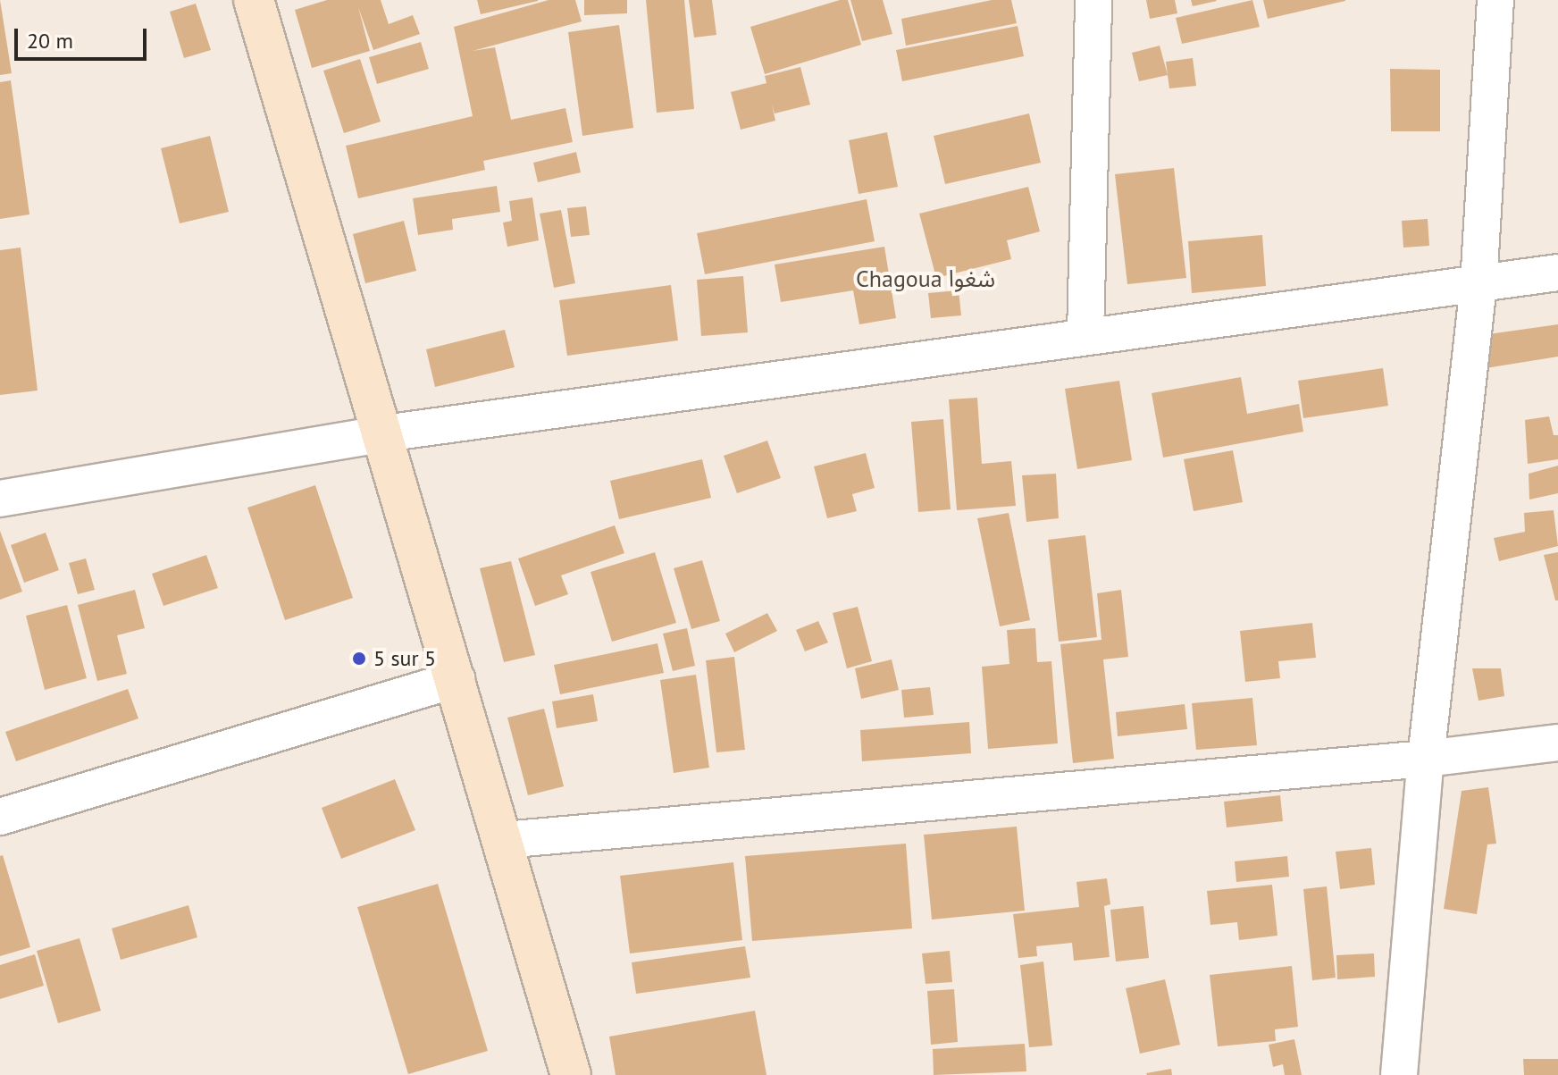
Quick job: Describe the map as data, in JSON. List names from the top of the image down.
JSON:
{
  "districts": ["Chagoua شغوا"],
  "places": ["5 sur 5"],
  "scale_bar": "20 m"
}
